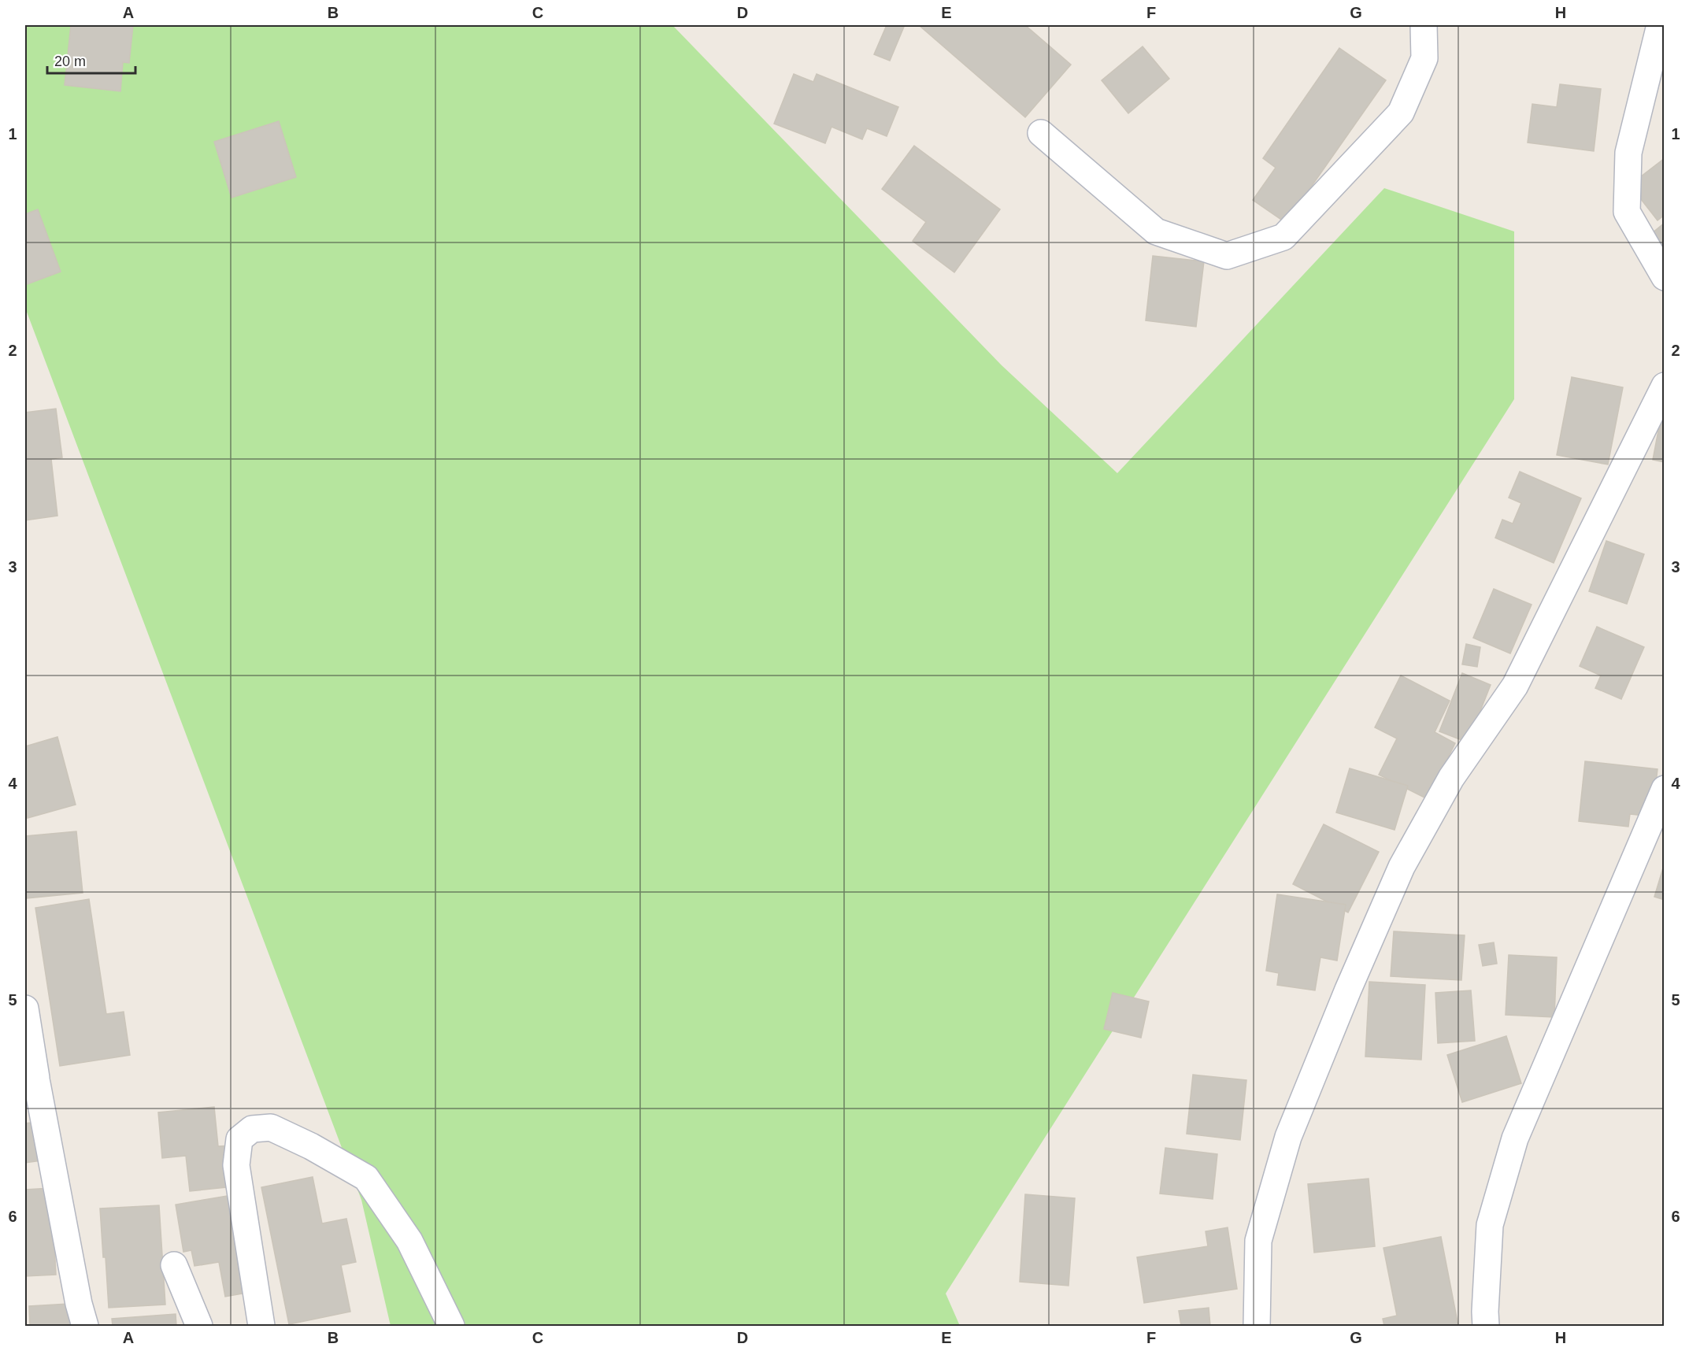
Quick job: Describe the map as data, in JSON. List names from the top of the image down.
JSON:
{
  "scale_bar": "20 m",
  "grid": {
    "columns": [
      "A",
      "B",
      "C",
      "D",
      "E",
      "F",
      "G",
      "H"
    ],
    "rows": [
      "1",
      "2",
      "3",
      "4",
      "5",
      "6"
    ]
  }
}
